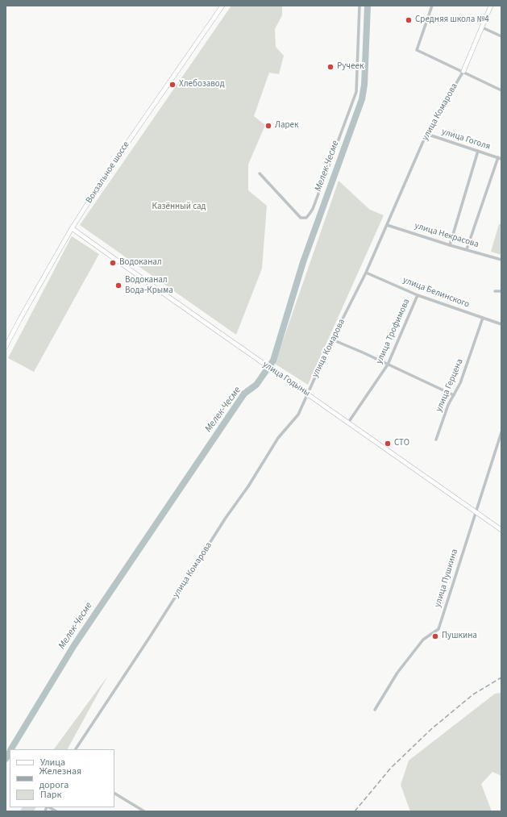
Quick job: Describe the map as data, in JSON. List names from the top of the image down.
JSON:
{
  "streets": {
    "main road": ["улица Комарова", "Вокзальное шоссе", "улица Годыны"],
    "street": [
      "улица Гоголя",
      "улица Некрасова",
      "улица Белинского",
      "улица Трофимова",
      "улица Герцена",
      "улица Пушкина"
    ]
  },
  "crossings": [
    ["улица Комарова", "улица Гоголя"],
    ["улица Комарова", "улица Некрасова"],
    ["улица Комарова", "улица Белинского"],
    ["улица Комарова", "улица Годыны"],
    ["Вокзальное шоссе", "улица Годыны"],
    ["улица Белинского", "улица Трофимова"],
    ["улица Белинского", "улица Герцена"],
    ["улица Трофимова", "улица Годыны"],
    ["улица Годыны", "улица Пушкина"]
  ],
  "water": ["Мелек-Чесме"],
  "parks": ["Казённый сад"],
  "places": [
    "Средняя школа №4",
    "Ручеек",
    "Хлебозавод",
    "Ларек",
    "Водоканал",
    "Водоканал Вода-Крыма",
    "СТО",
    "Пушкина"
  ],
  "legend": ["Улица", "Железная дорога", "Парк"]
}
